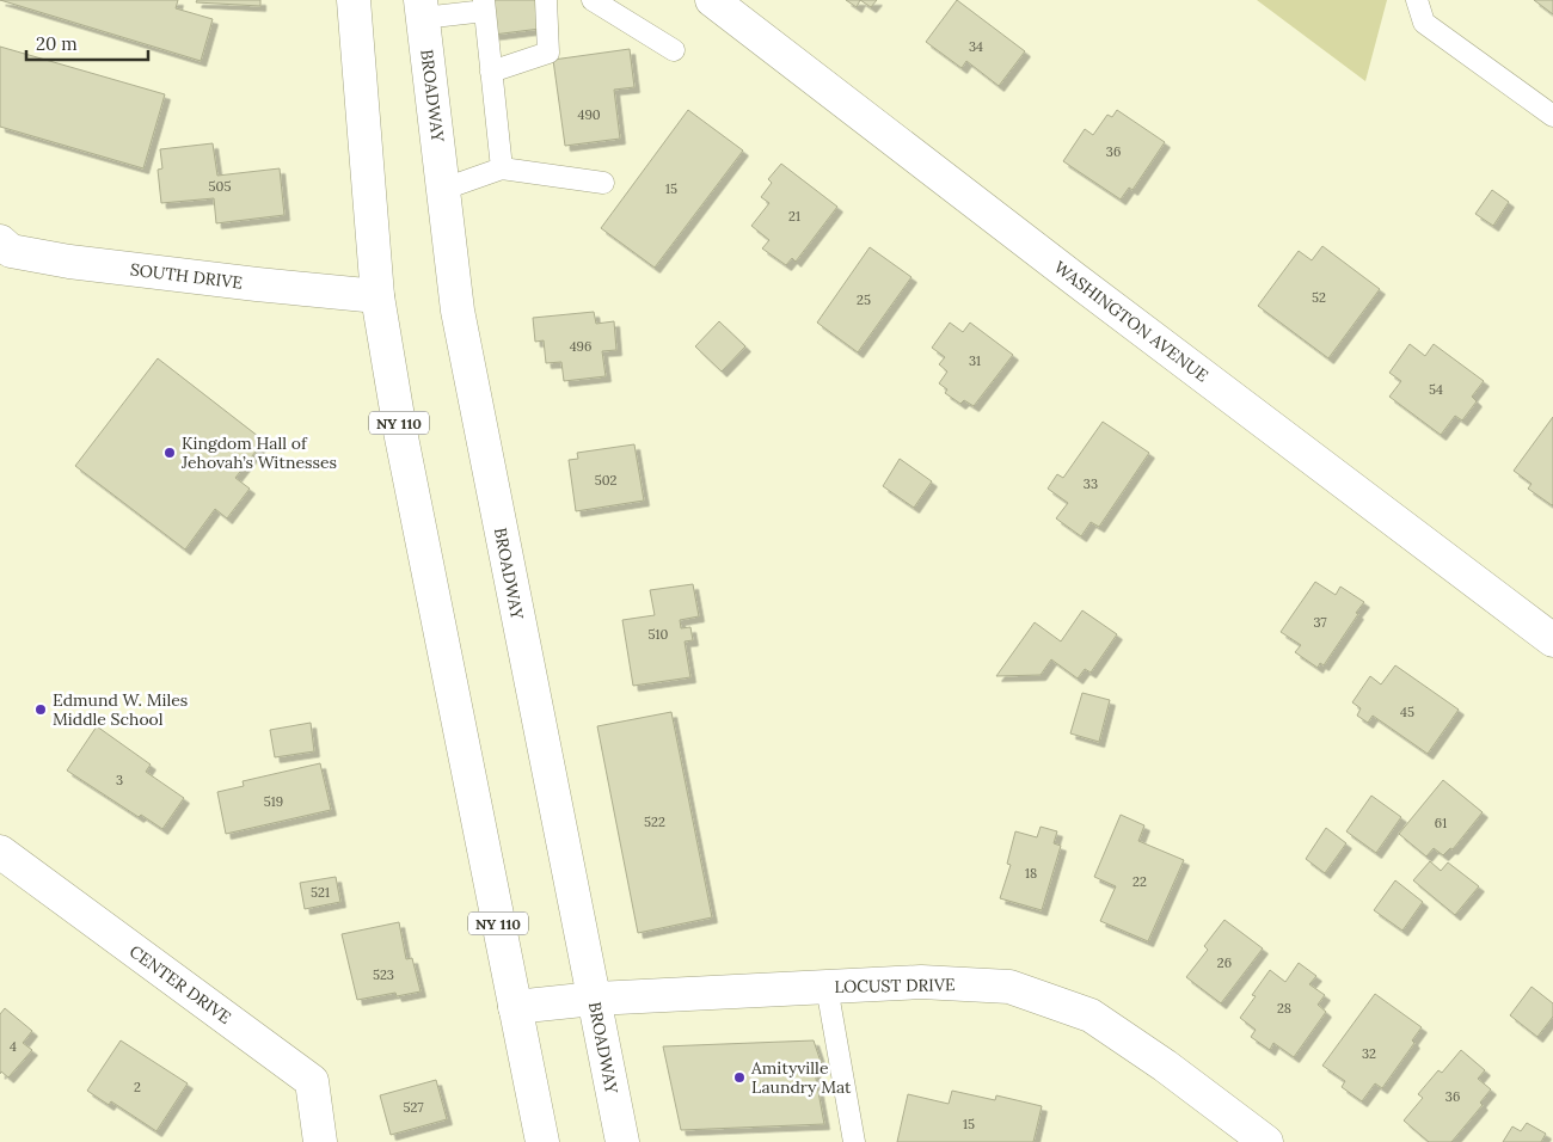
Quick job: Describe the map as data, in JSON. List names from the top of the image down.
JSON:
{
  "streets": {
    "street": [
      "BROADWAY",
      "SOUTH DRIVE",
      "WASHINGTON AVENUE",
      "NY 110",
      "CENTER DRIVE",
      "LOCUST DRIVE"
    ]
  },
  "crossings": [
    ["BROADWAY", "LOCUST DRIVE"],
    ["SOUTH DRIVE", "NY 110"],
    ["NY 110", "LOCUST DRIVE"]
  ],
  "places": ["Kingdom Hall of Jehovah’s Witnesses", "Edmund W. Miles Middle School", "Amityville Laundry Mat"],
  "house_numbers": [
    "34",
    "490",
    "36",
    "505",
    "15",
    "21",
    "52",
    "25",
    "496",
    "31",
    "54",
    "502",
    "33",
    "37",
    "510",
    "45",
    "3",
    "519",
    "522",
    "61",
    "18",
    "22",
    "521",
    "26",
    "523",
    "28",
    "4",
    "32",
    "2",
    "36",
    "527",
    "15"
  ],
  "scale_bar": "20 m"
}
